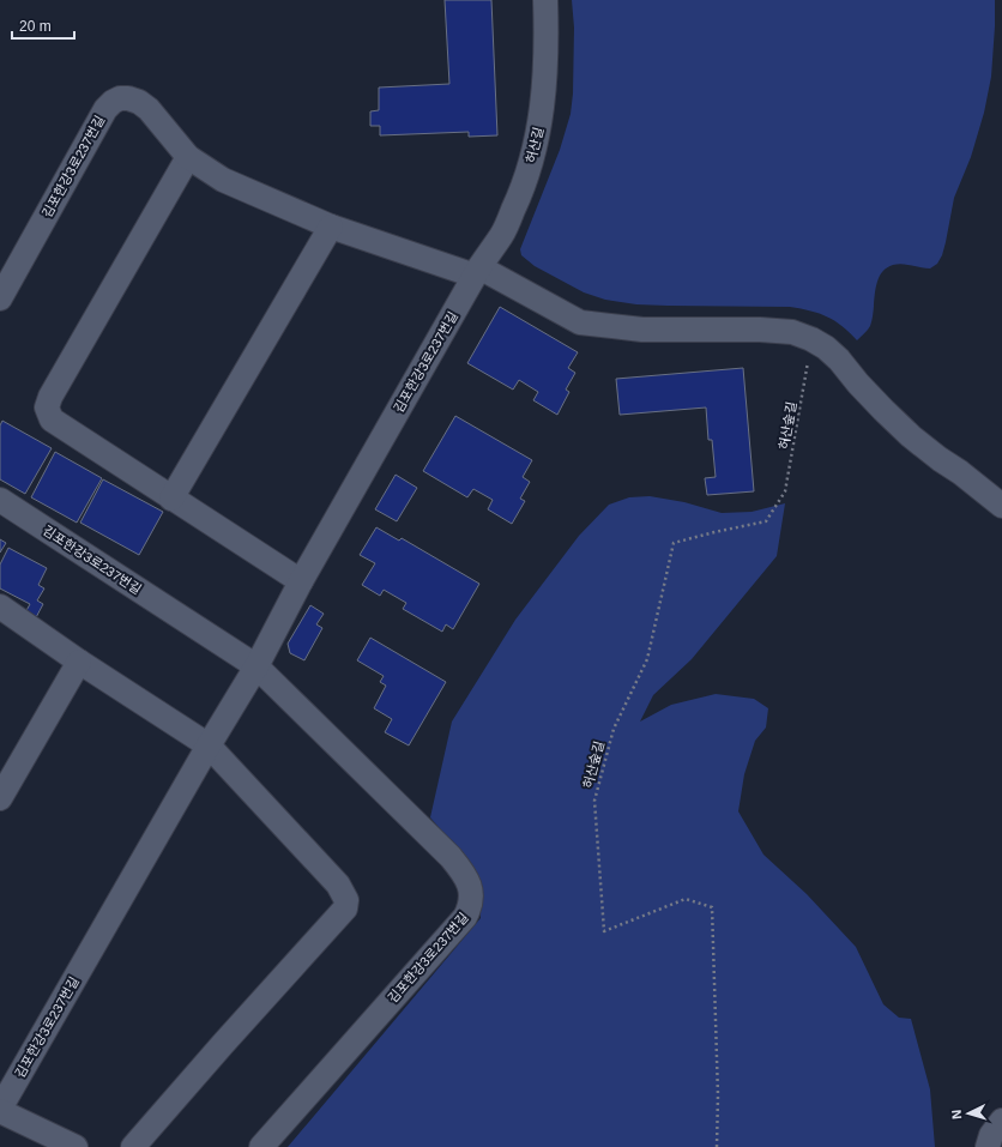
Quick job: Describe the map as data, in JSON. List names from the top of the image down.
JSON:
{
  "streets": {
    "street": ["허산길", "김포한강3로237번길"],
    "path": ["허산숲길"]
  },
  "crossings": [
    ["허산길", "김포한강3로237번길"]
  ],
  "scale_bar": "20 m",
  "north": "left"
}
